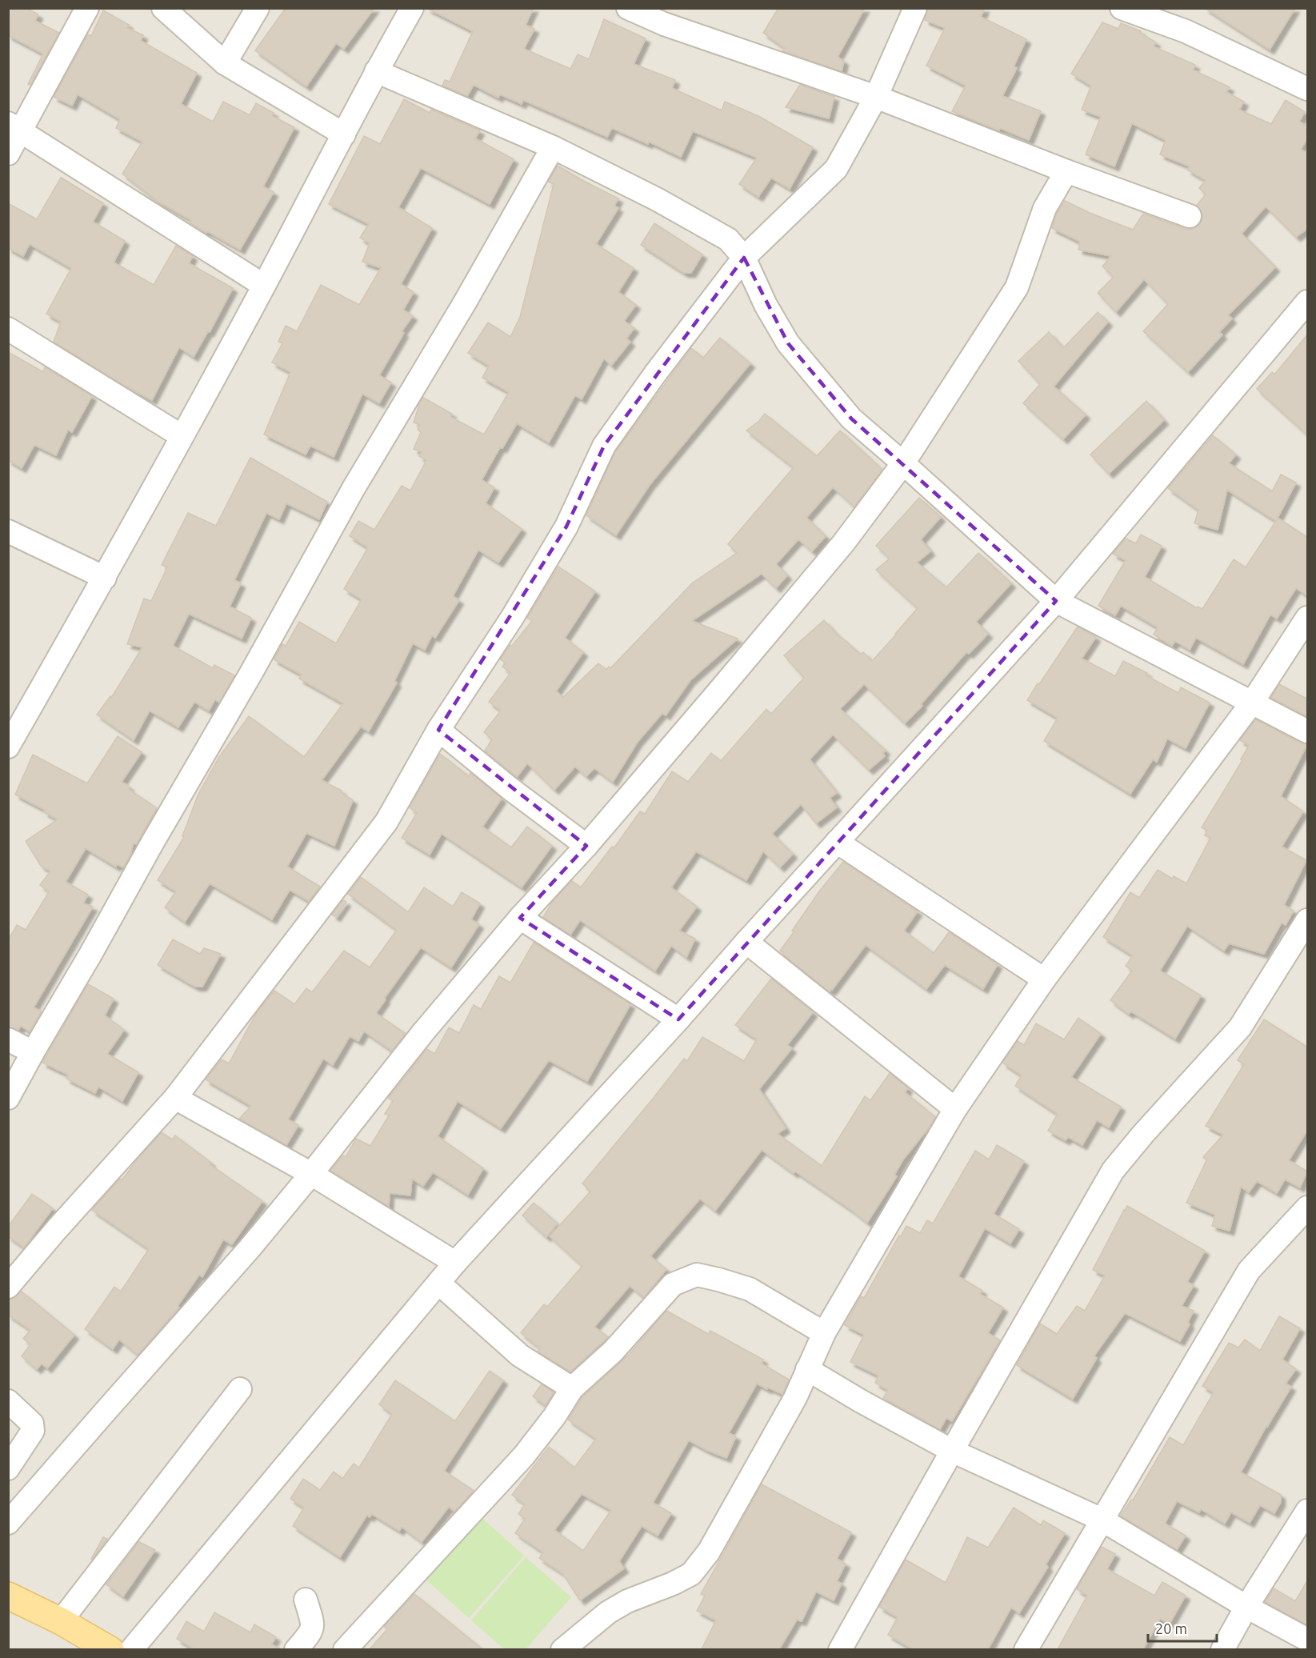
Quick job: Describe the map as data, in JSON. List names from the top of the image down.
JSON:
{
  "scale_bar": "20 m"
}
